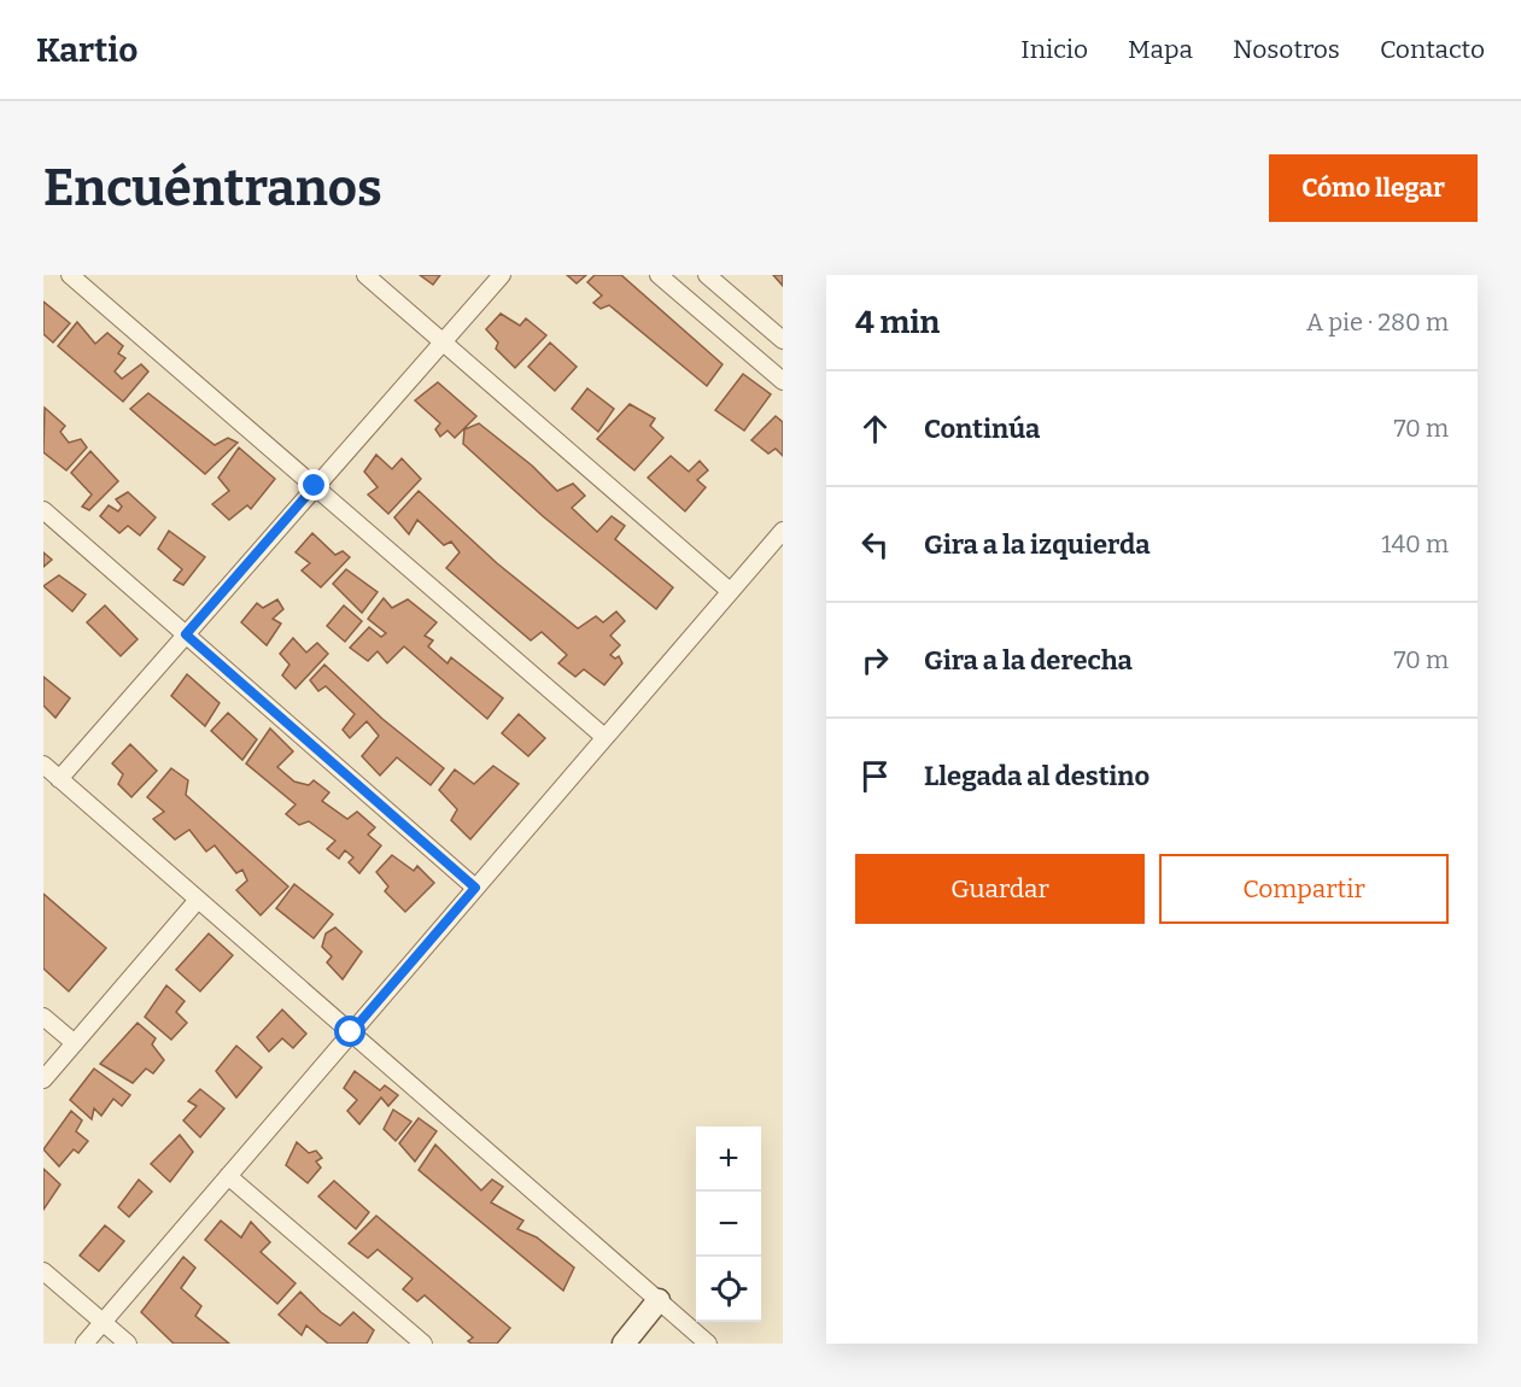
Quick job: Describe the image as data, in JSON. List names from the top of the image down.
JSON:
{
  "page": {
    "header": "Kartio",
    "nav": [
      "Inicio",
      "Mapa",
      "Nosotros",
      "Contacto"
    ],
    "buttons": [
      "Cómo llegar",
      ["Guardar", "Compartir"]
    ],
    "title": "Encuéntranos",
    "heading": ["4 min", "A pie · 280 m"],
    "list": [
      ["Continúa", "70 m"],
      ["Gira a la izquierda", "140 m"],
      ["Gira a la derecha", "70 m"],
      "Llegada al destino"
    ],
    "map_buttons": ["+", "−"]
  }
}
